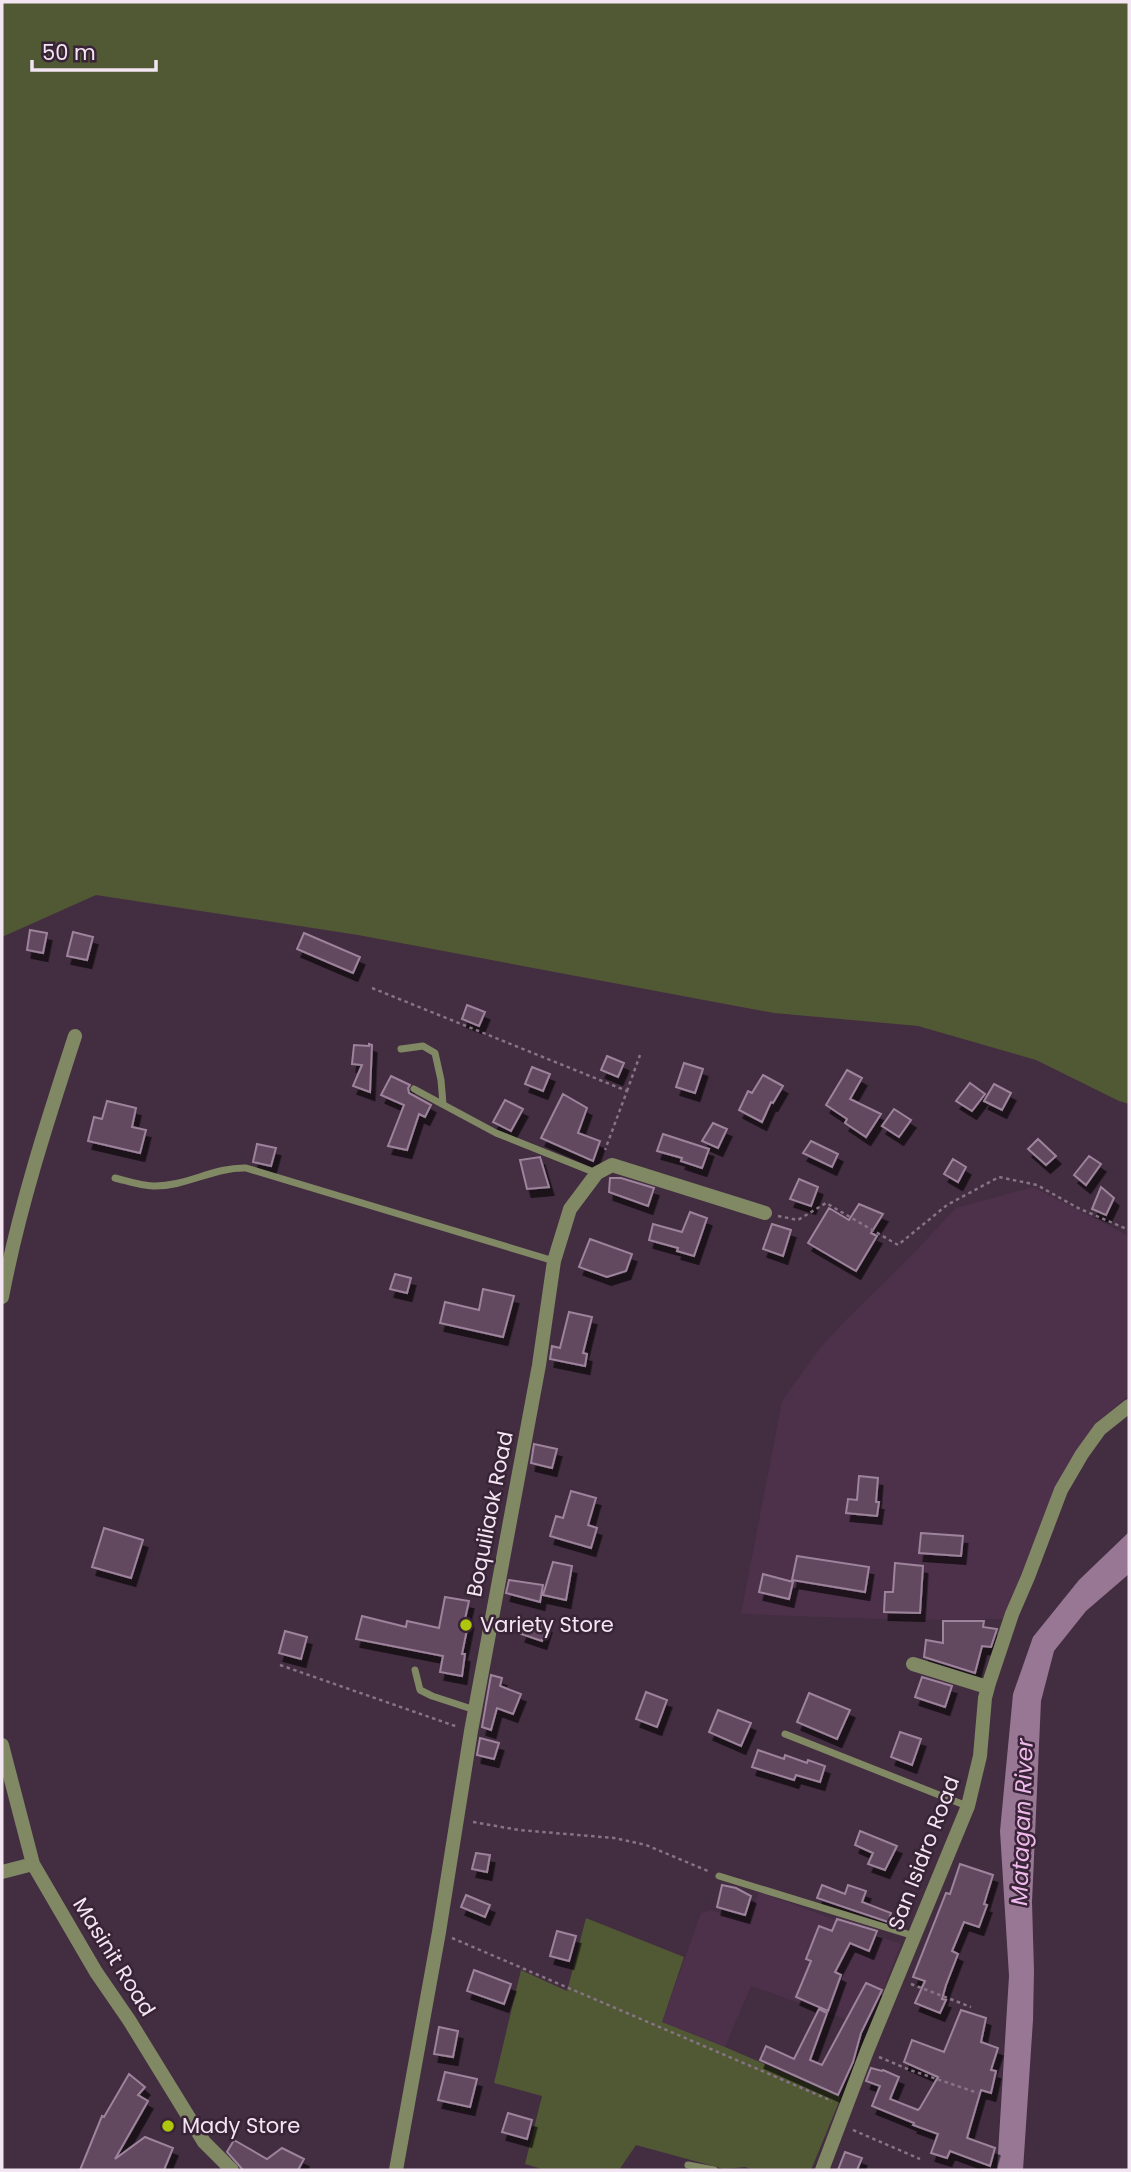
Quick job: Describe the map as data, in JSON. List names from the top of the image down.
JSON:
{
  "streets": {
    "street": ["Boquiliaok Road", "San Isidro Road", "Masinit Road"]
  },
  "water": ["Matagan River"],
  "places": ["Variety Store", "Mady Store"],
  "scale_bar": "50 m"
}
